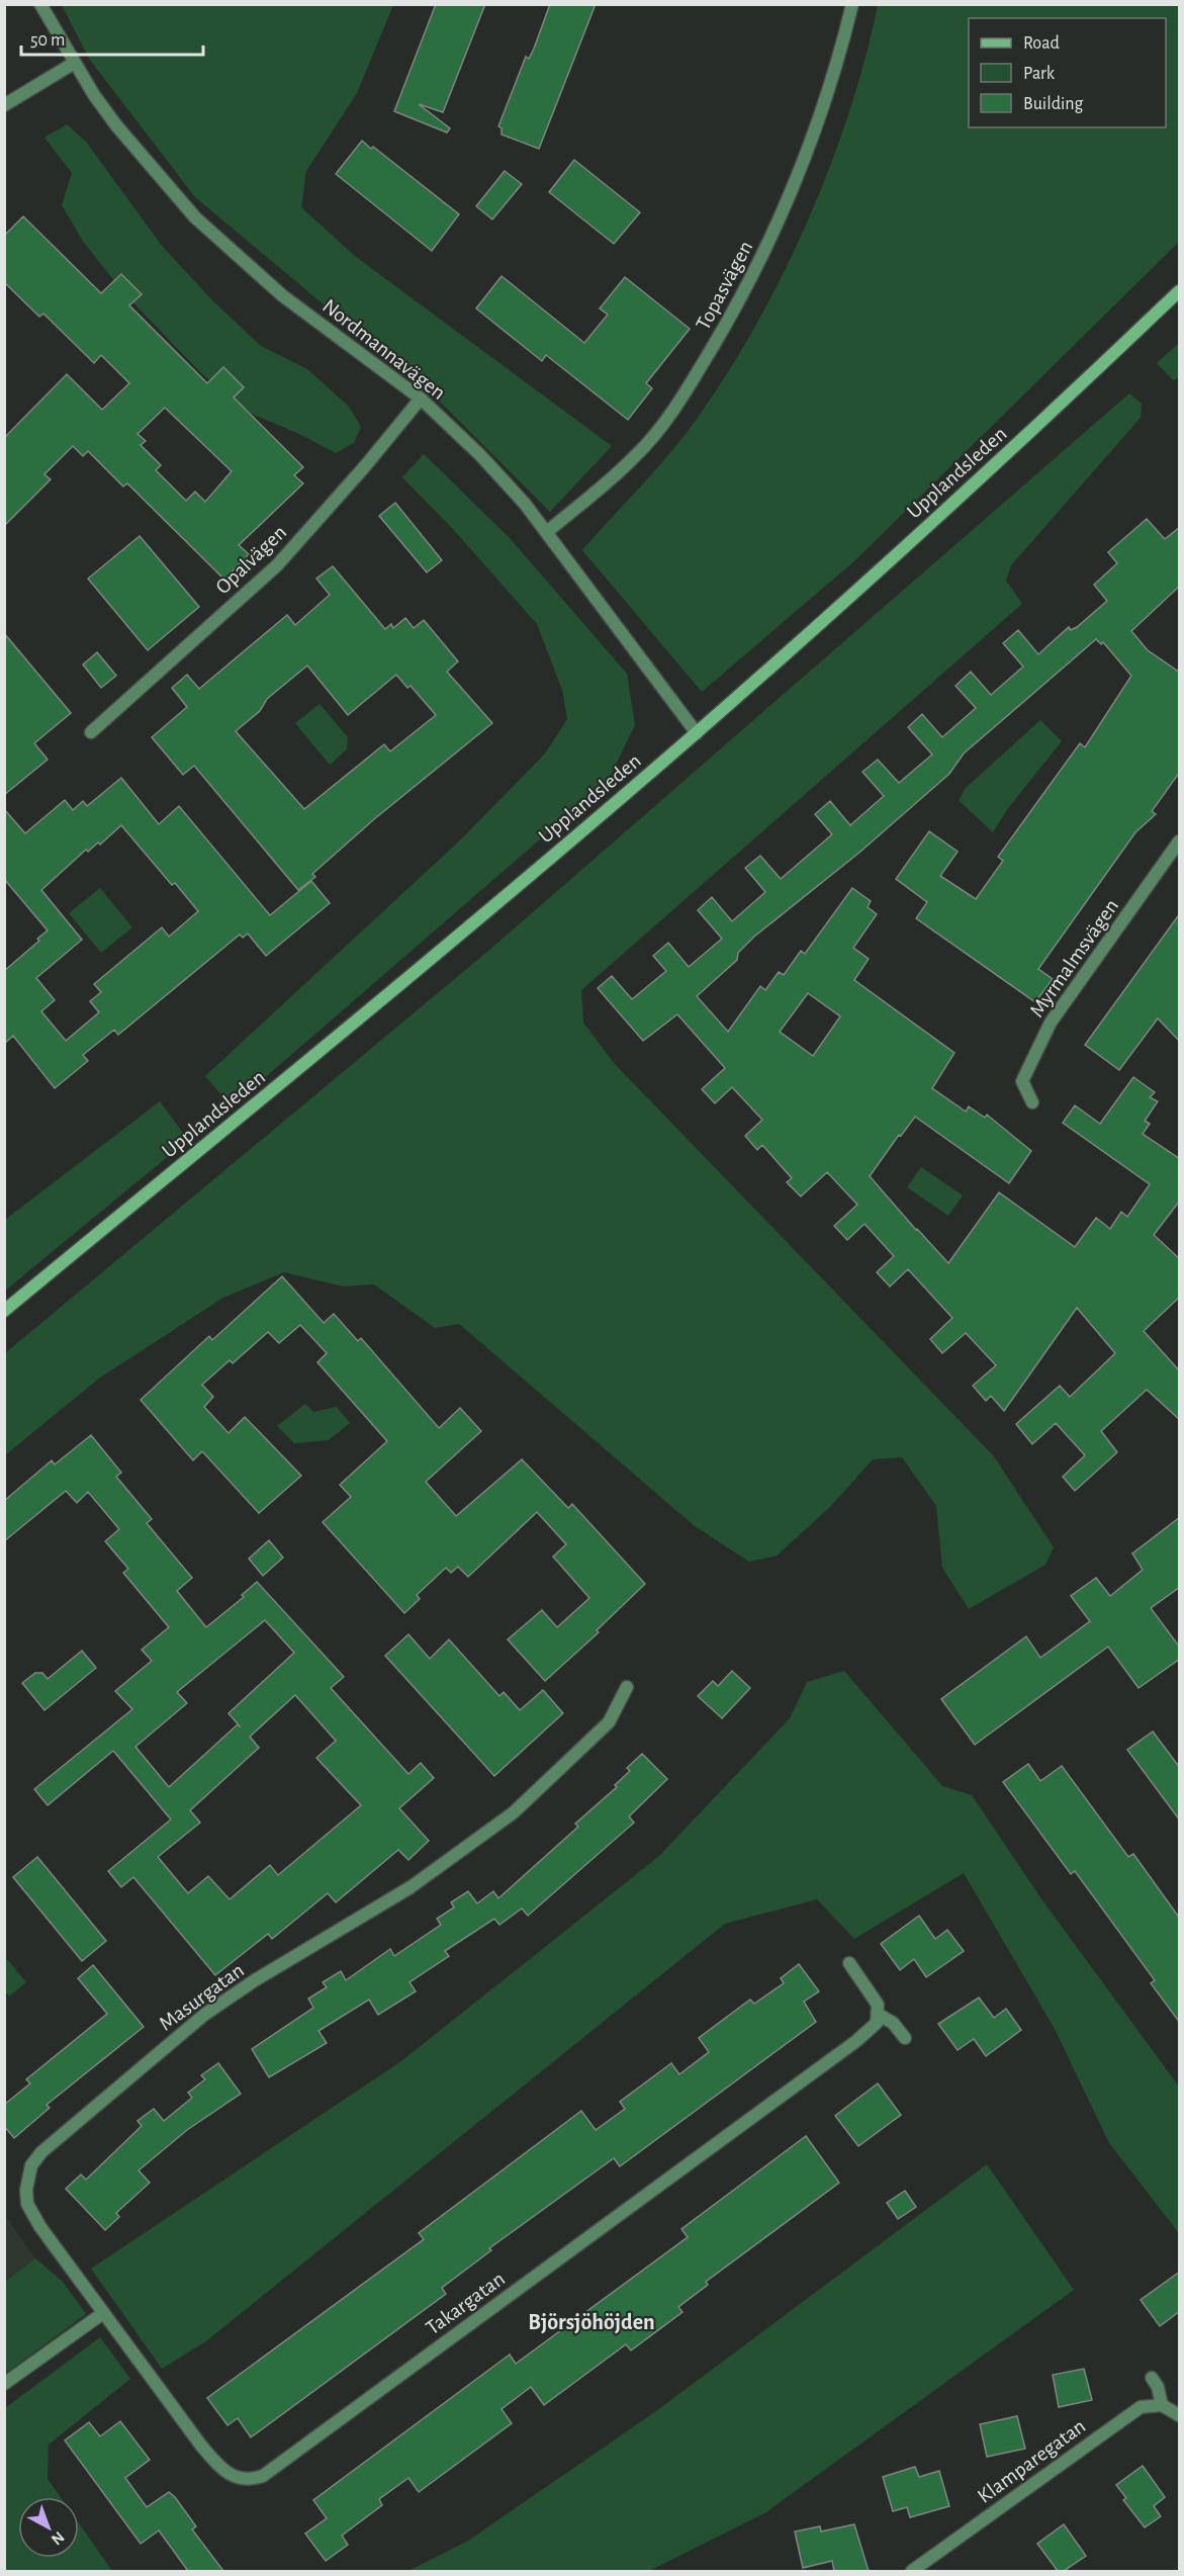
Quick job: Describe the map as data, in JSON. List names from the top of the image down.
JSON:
{
  "streets": {
    "street": [
      "Topasvägen",
      "Nordmannavägen",
      "Upplandsleden",
      "Opalvägen",
      "Myrmalmsvägen",
      "Masurgatan",
      "Takargatan",
      "Klamparegatan"
    ]
  },
  "crossings": [
    ["Topasvägen", "Nordmannavägen"],
    ["Nordmannavägen", "Upplandsleden"],
    ["Nordmannavägen", "Opalvägen"],
    ["Masurgatan", "Takargatan"]
  ],
  "districts": ["Björsjöhöjden"],
  "legend": ["Road", "Park", "Building"],
  "scale_bar": "50 m",
  "north": "bottom right"
}
